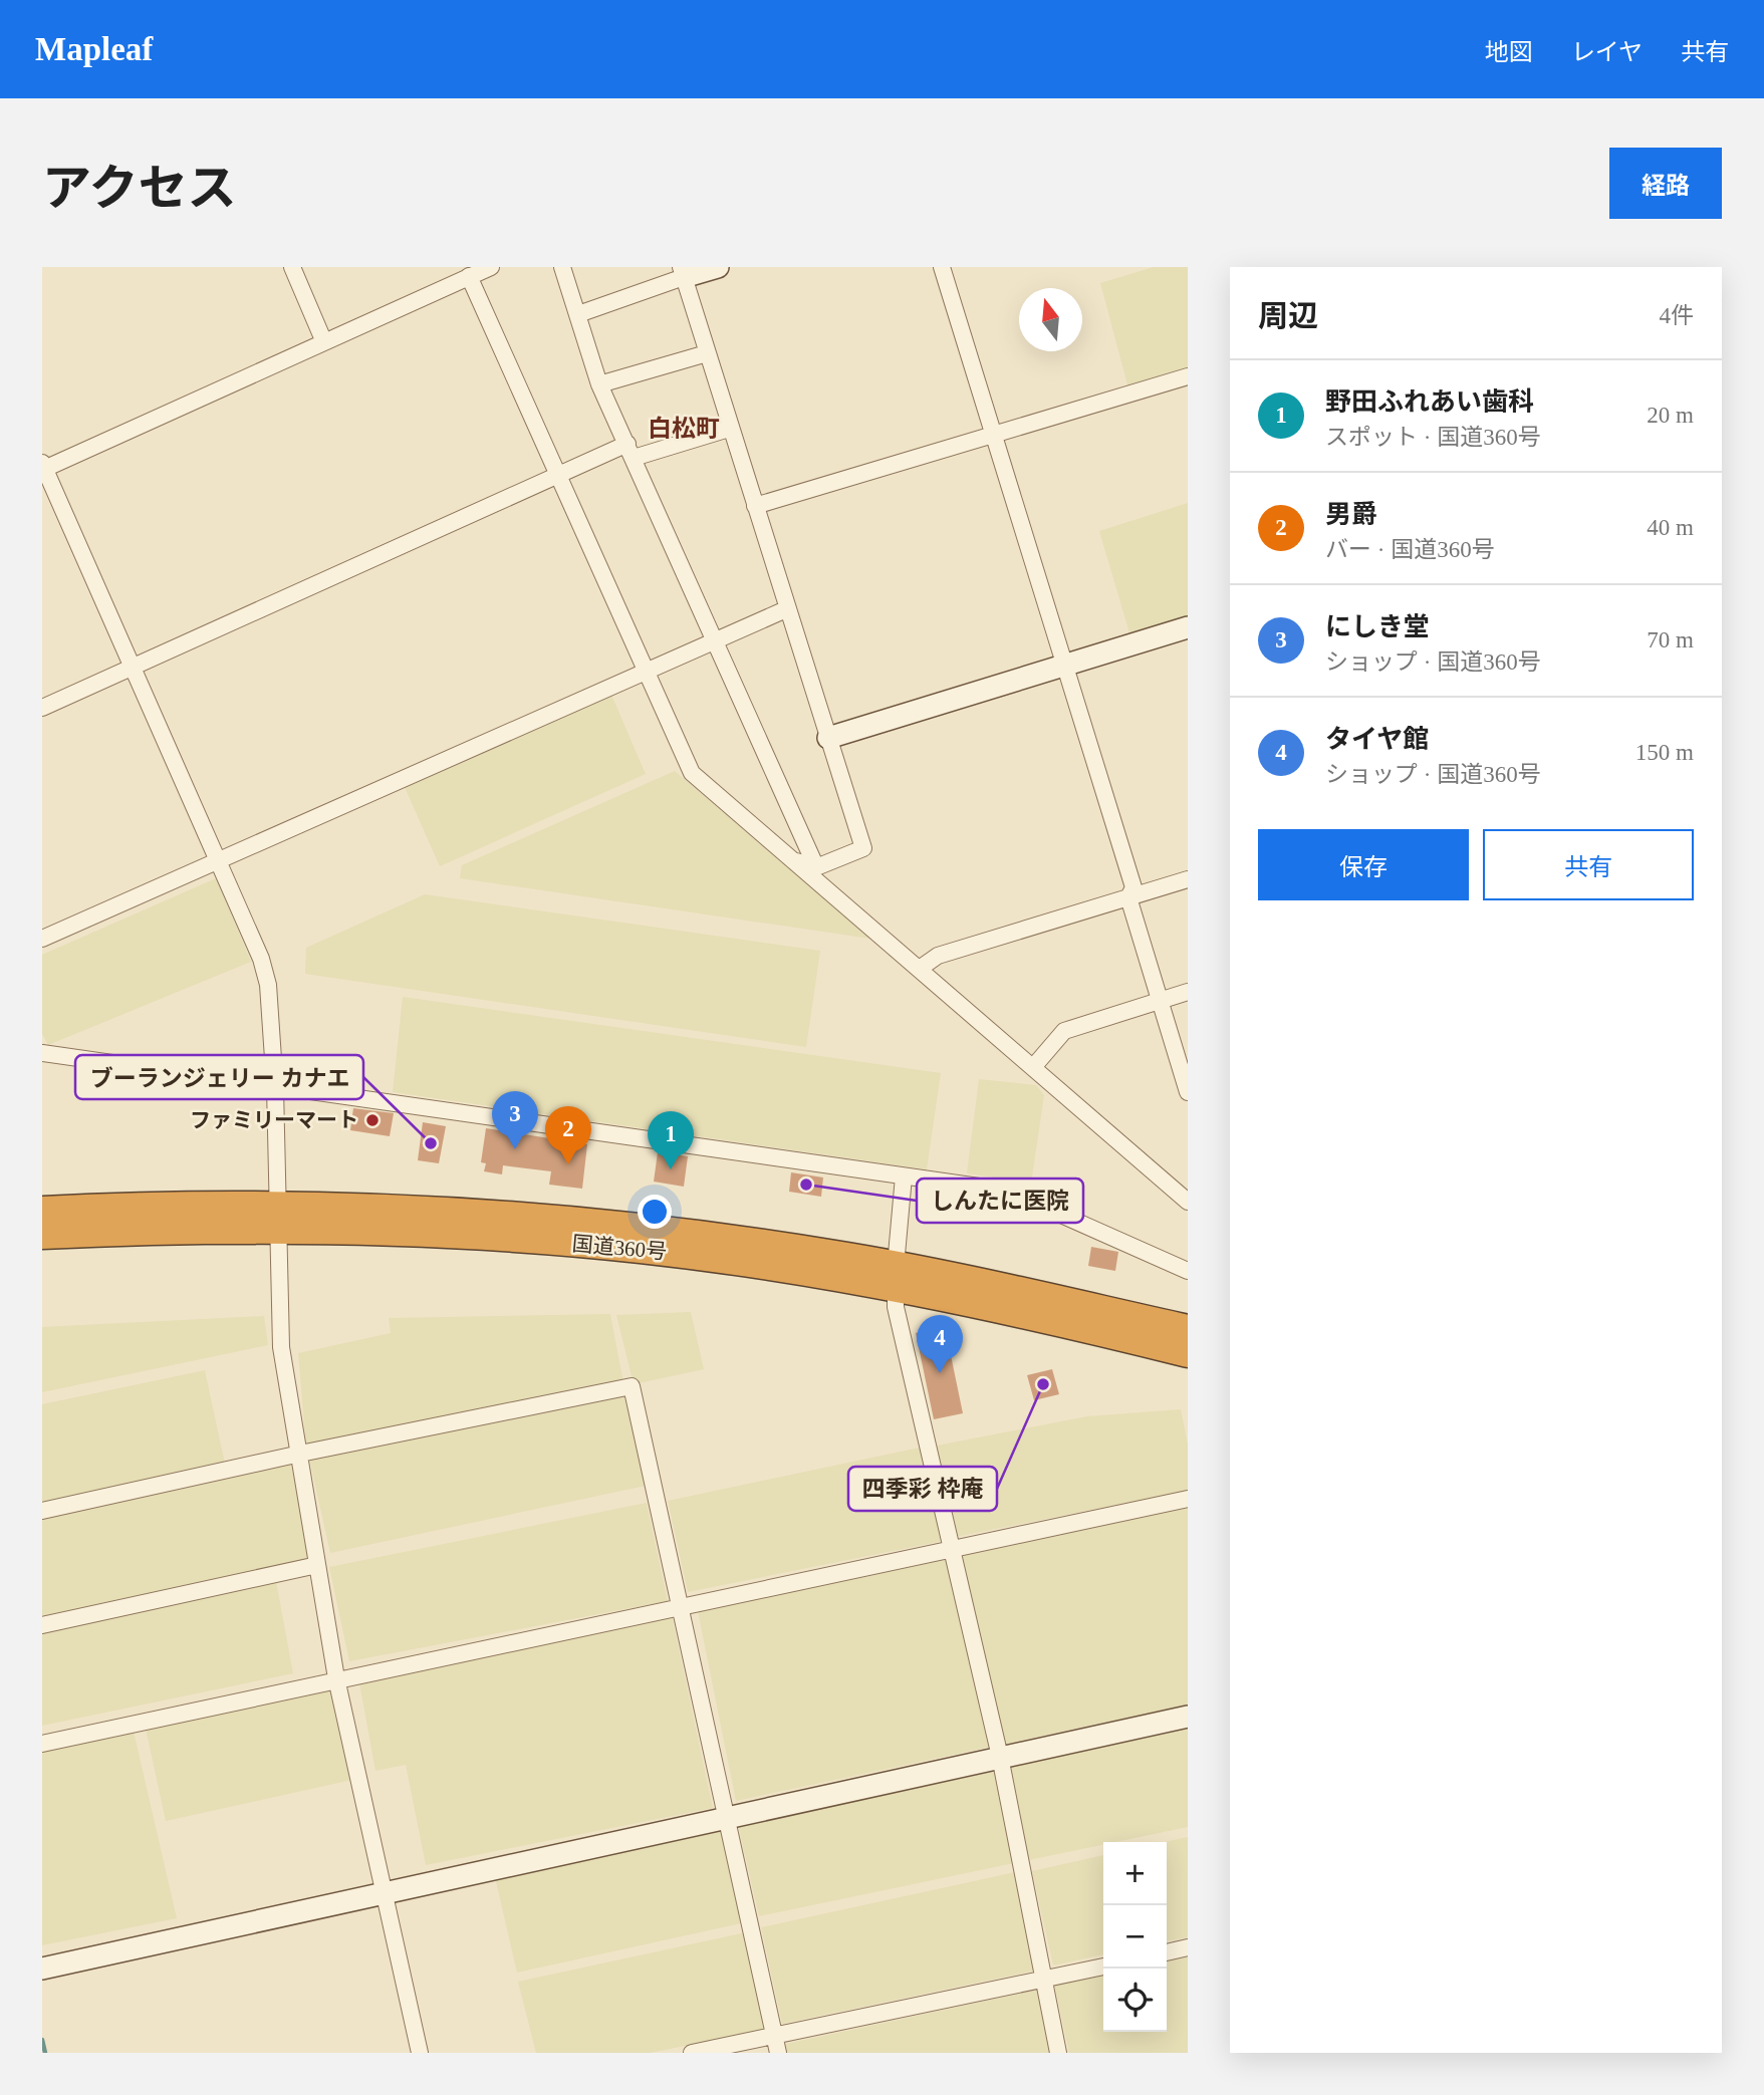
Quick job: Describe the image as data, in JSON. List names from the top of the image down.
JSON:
{
  "streets": {
    "highway": ["国道360号"]
  },
  "districts": ["白松町"],
  "places": [
    "ファミリーマート",
    "ブーランジェリー カナエ",
    "しんたに医院",
    "四季彩 枠庵"
  ],
  "north": "top",
  "page": {
    "header": "Mapleaf",
    "nav": ["地図", "レイヤ", "共有"],
    "title": "アクセス",
    "buttons": [
      "経路",
      ["保存", "共有"]
    ],
    "heading": ["周辺", "4件"],
    "list": [
      {
        "mark": "1",
        "name": "野田ふれあい歯科",
        "note": "スポット · 国道360号",
        "value": "20 m"
      },
      {
        "mark": "2",
        "name": "男爵",
        "note": "バー · 国道360号",
        "value": "40 m"
      },
      {
        "mark": "3",
        "name": "にしき堂",
        "note": "ショップ · 国道360号",
        "value": "70 m"
      },
      {
        "mark": "4",
        "name": "タイヤ館",
        "note": "ショップ · 国道360号",
        "value": "150 m"
      }
    ],
    "pins": [
      "3",
      "2",
      "1",
      "4"
    ],
    "map_buttons": ["+", "−"]
  }
}
